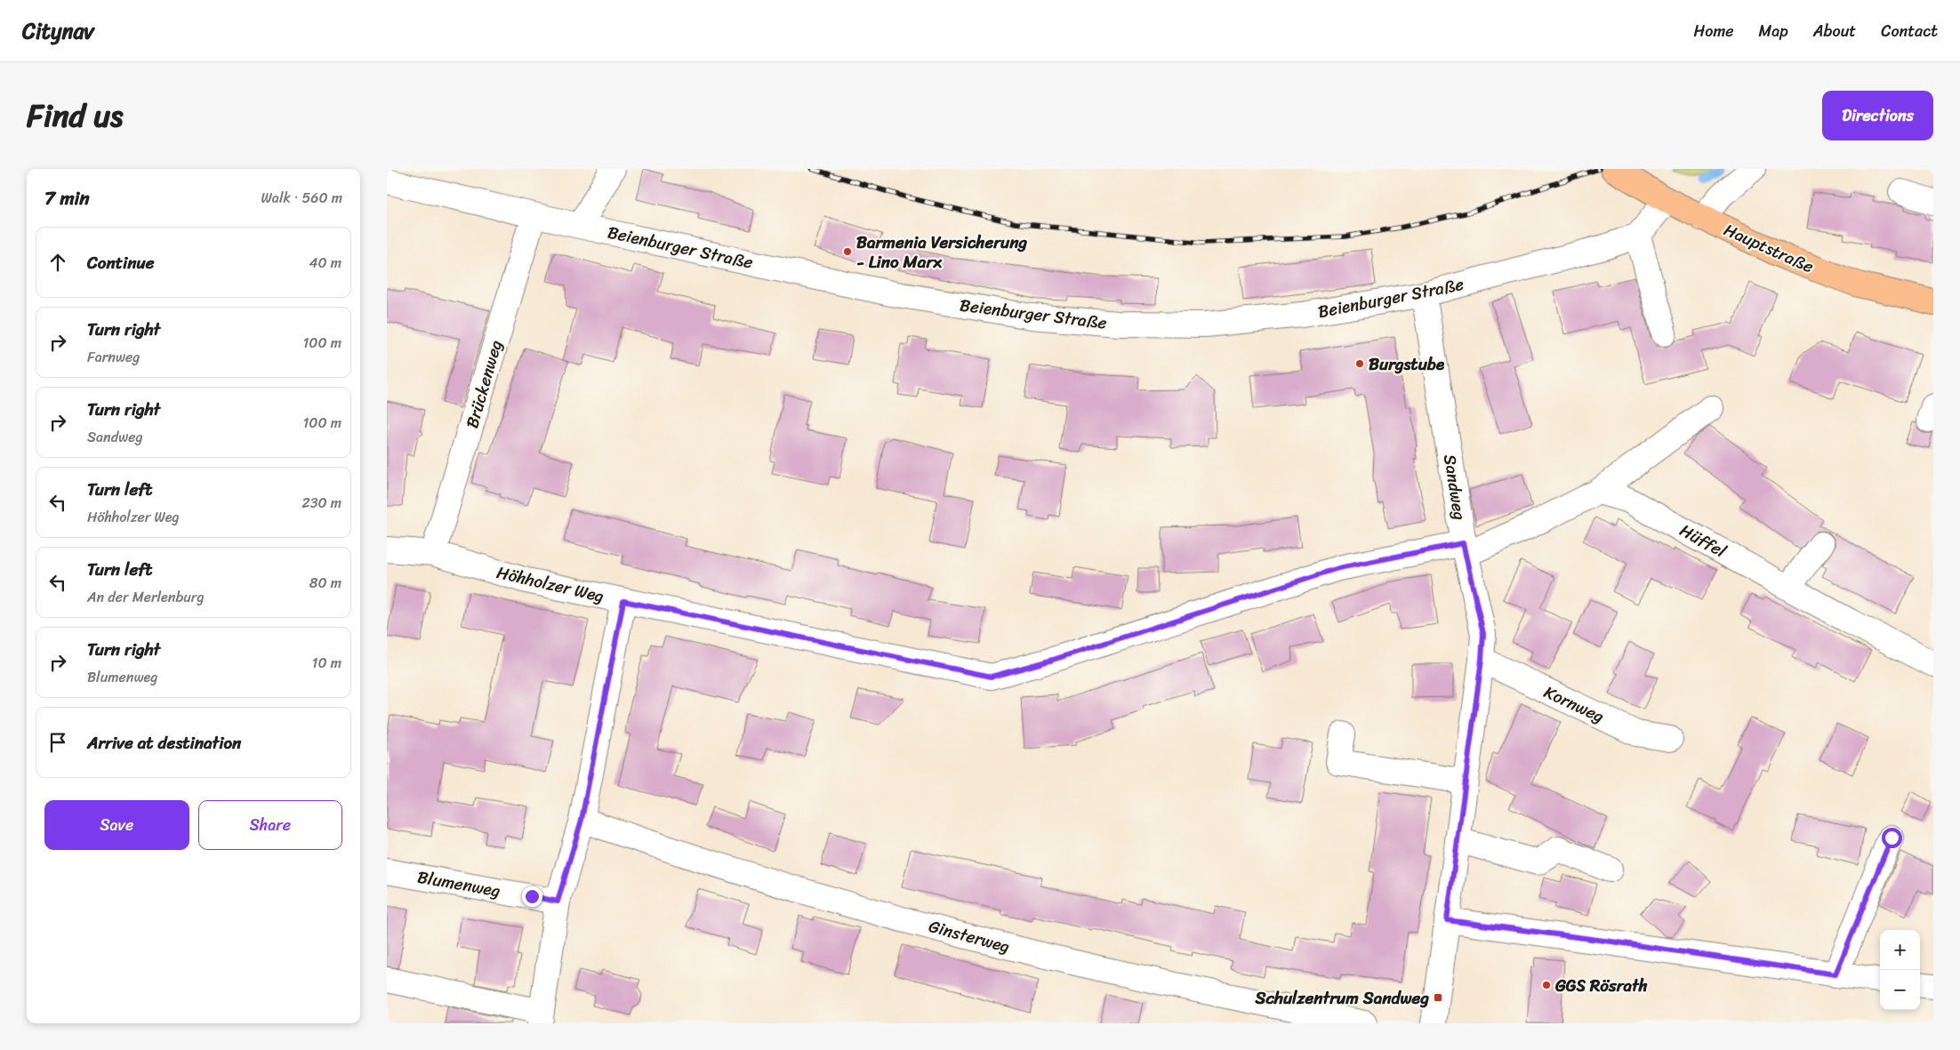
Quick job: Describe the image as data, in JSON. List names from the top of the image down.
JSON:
{
  "streets": {
    "main road": ["Hauptstraße"],
    "street": [
      "Beienburger Straße",
      "Brückenweg",
      "Sandweg",
      "Hüffel",
      "Höhholzer Weg",
      "Kornweg",
      "Blumenweg",
      "Ginsterweg"
    ]
  },
  "crossings": [
    ["Beienburger Straße", "Brückenweg"],
    ["Beienburger Straße", "Sandweg"],
    ["Brückenweg", "Höhholzer Weg"],
    ["Sandweg", "Höhholzer Weg"],
    ["Sandweg", "Kornweg"]
  ],
  "places": {
    "other": ["Barmenia Versicherung - Lino Marx", "Burgstube", "GGS Rösrath"],
    "transit": ["Schulzentrum Sandweg"]
  },
  "page": {
    "header": "Citynav",
    "nav": [
      "Home",
      "Map",
      "About",
      "Contact"
    ],
    "title": "Find us",
    "buttons": [
      "Directions",
      ["Save", "Share"]
    ],
    "heading": ["7 min", "Walk · 560 m"],
    "list": [
      ["Continue", "40 m"],
      ["Turn right", "Farnweg", "100 m"],
      ["Turn right", "Sandweg", "100 m"],
      ["Turn left", "Höhholzer Weg", "230 m"],
      ["Turn left", "An der Merlenburg", "80 m"],
      ["Turn right", "Blumenweg", "10 m"],
      "Arrive at destination"
    ],
    "map_buttons": ["+", "−"]
  }
}
